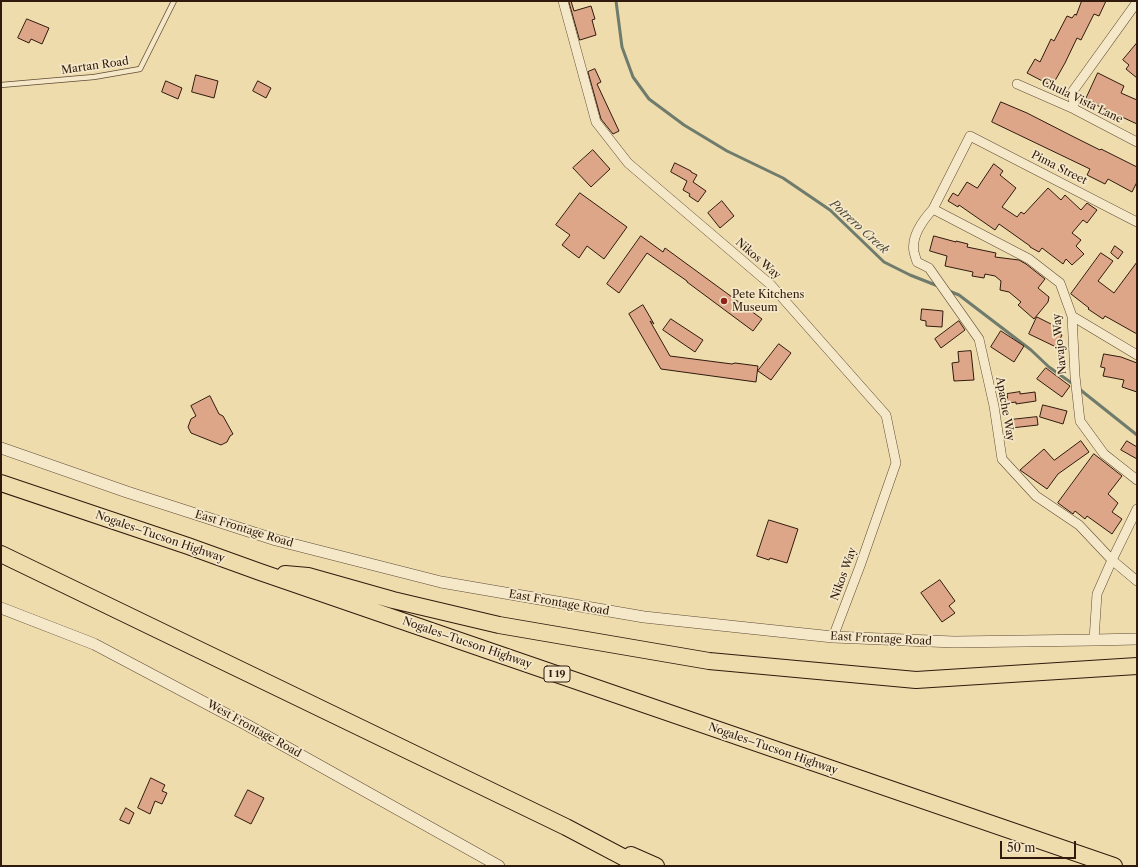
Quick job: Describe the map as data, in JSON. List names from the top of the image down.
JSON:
{
  "streets": {
    "highway": ["Nogales–Tucson Highway", "I 19"],
    "street": [
      "Chula Vista Lane",
      "Pima Street",
      "Nikos Way",
      "Navajo Way",
      "Apache Way",
      "East Frontage Road",
      "West Frontage Road"
    ],
    "lane": ["Martan Road"]
  },
  "crossings": [
    ["Pima Street", "Apache Way"],
    ["Nikos Way", "East Frontage Road"],
    ["Navajo Way", "Apache Way"]
  ],
  "water": ["Potrero Creek"],
  "places": ["Pete Kitchens Museum"],
  "scale_bar": "50 m"
}
